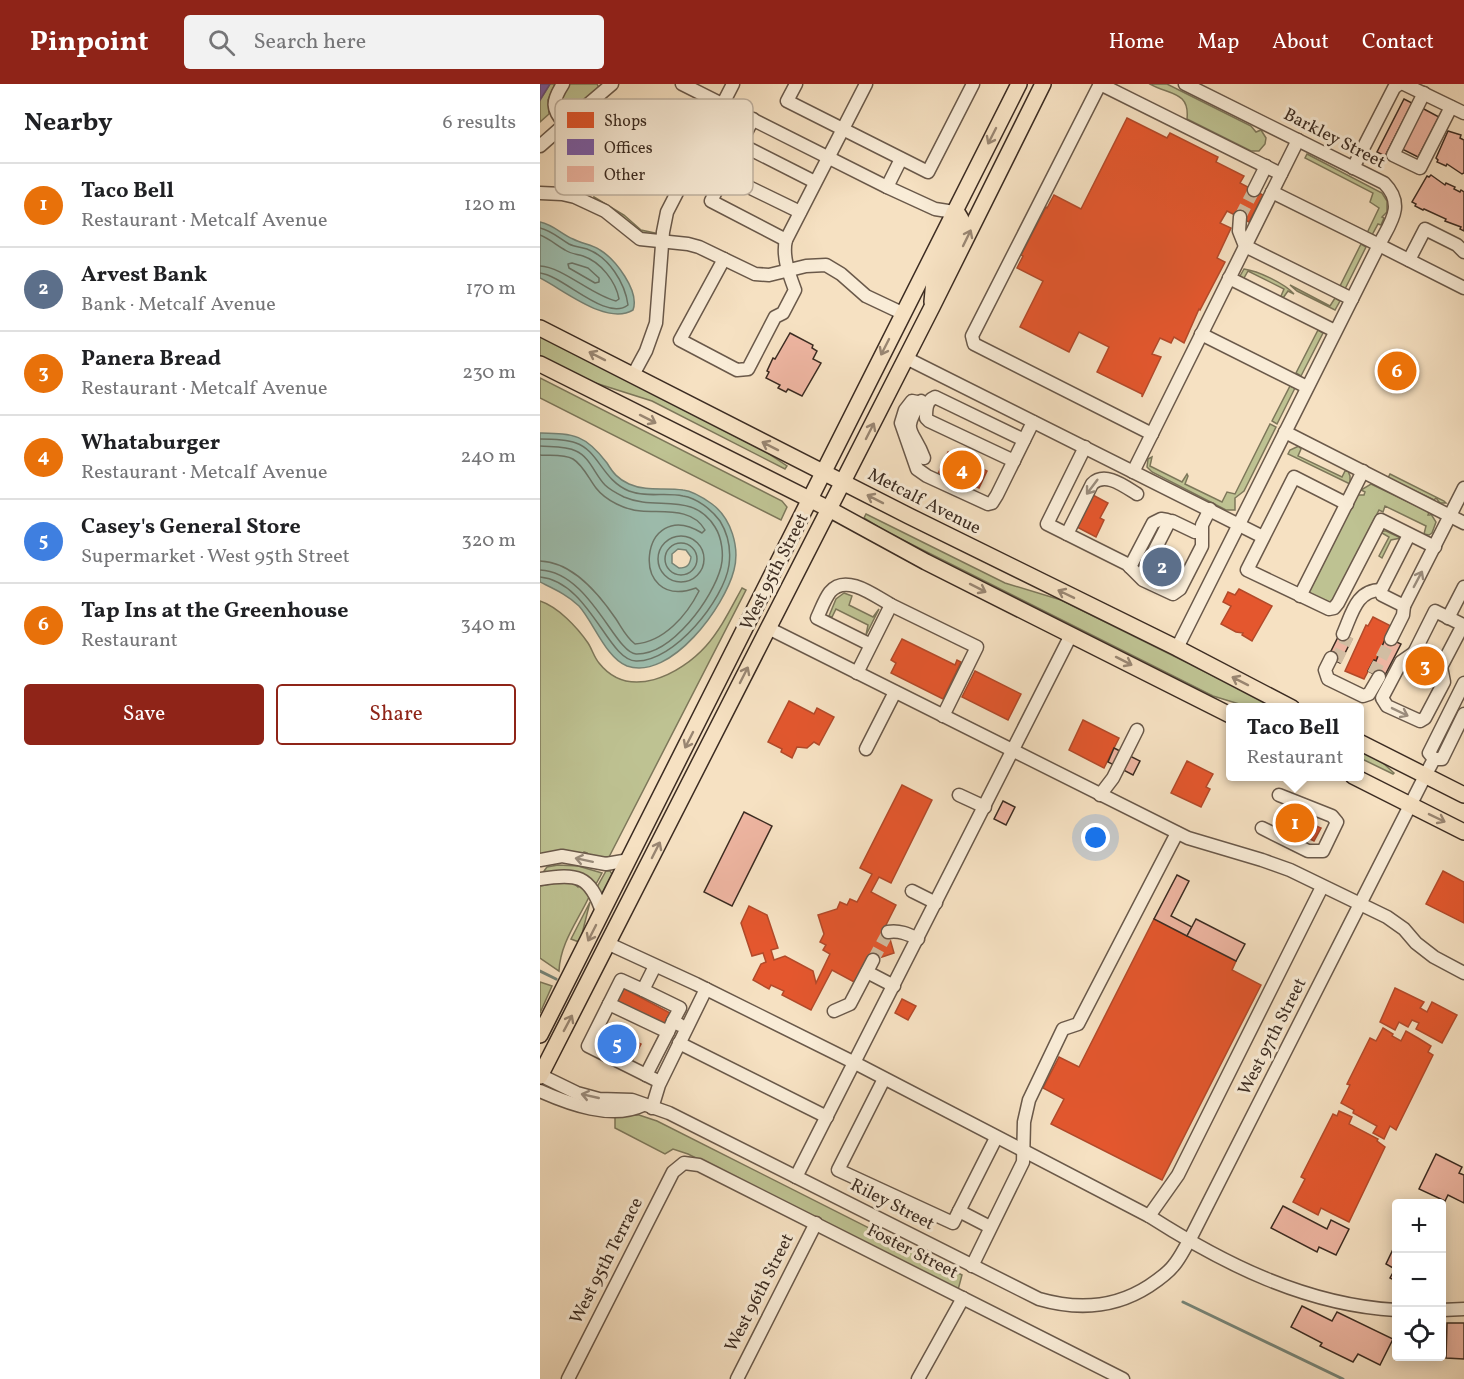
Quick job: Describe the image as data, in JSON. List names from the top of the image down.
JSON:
{
  "streets": {
    "main road": ["Metcalf Avenue", "West 95th Street"],
    "street": [
      "Barkley Street",
      "West 97th Street",
      "Riley Street",
      "Foster Street",
      "West 95th Terrace",
      "West 96th Street"
    ]
  },
  "crossings": [
    ["Metcalf Avenue", "West 95th Street"],
    ["West 95th Street", "Riley Street"],
    ["West 97th Street", "Riley Street"],
    ["Foster Street", "West 95th Terrace"],
    ["Foster Street", "West 96th Street"]
  ],
  "legend": ["Shops", "Offices", "Other"],
  "page": {
    "header": "Pinpoint",
    "search": "Search here",
    "nav": [
      "Home",
      "Map",
      "About",
      "Contact"
    ],
    "heading": ["Nearby", "6 results"],
    "list": [
      {
        "mark": "1",
        "name": "Taco Bell",
        "note": "Restaurant · Metcalf Avenue",
        "value": "120 m"
      },
      {
        "mark": "2",
        "name": "Arvest Bank",
        "note": "Bank · Metcalf Avenue",
        "value": "170 m"
      },
      {
        "mark": "3",
        "name": "Panera Bread",
        "note": "Restaurant · Metcalf Avenue",
        "value": "230 m"
      },
      {
        "mark": "4",
        "name": "Whataburger",
        "note": "Restaurant · Metcalf Avenue",
        "value": "240 m"
      },
      {
        "mark": "5",
        "name": "Casey's General Store",
        "note": "Supermarket · West 95th Street",
        "value": "320 m"
      },
      {
        "mark": "6",
        "name": "Tap Ins at the Greenhouse",
        "note": "Restaurant",
        "value": "340 m"
      }
    ],
    "pins": [
      "6",
      "4",
      "2",
      "3",
      "1",
      "5"
    ],
    "buttons": ["Save", "Share"],
    "popup": ["Taco Bell", "Restaurant"],
    "map_buttons": ["+", "−"]
  }
}
